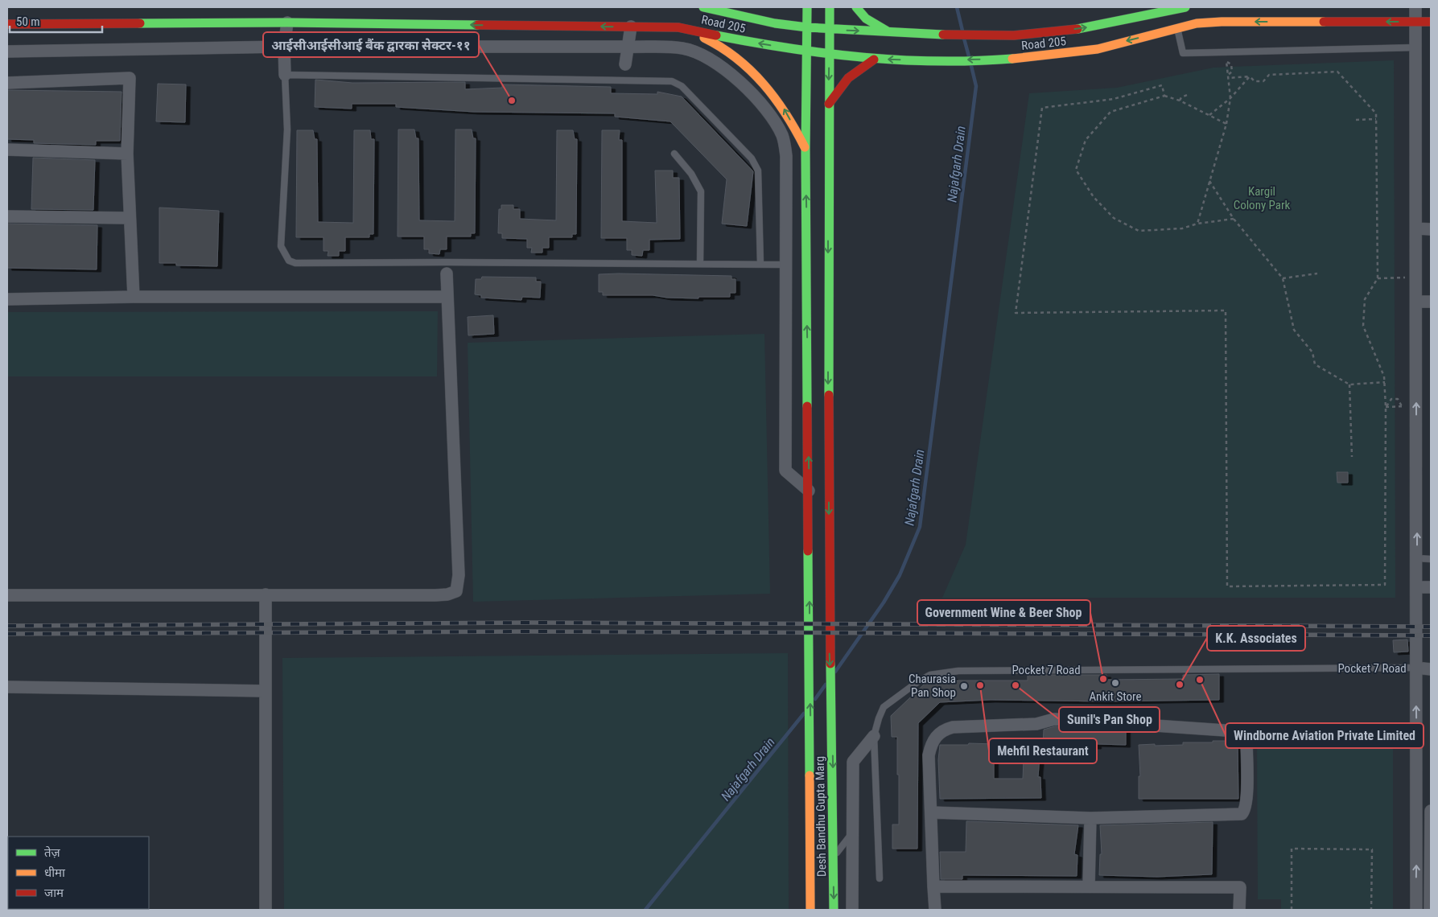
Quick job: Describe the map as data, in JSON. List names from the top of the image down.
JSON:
{
  "streets": {
    "main road": ["Road 205", "Desh Bandhu Gupta Marg"],
    "street": ["Pocket 7 Road"]
  },
  "crossings": [
    ["Road 205", "Desh Bandhu Gupta Marg"]
  ],
  "water": ["Najafgarh Drain"],
  "parks": ["Kargil Colony Park"],
  "places": [
    "आईसीआईसीआई बैंक द्वारका सेक्टर-११",
    "Government Wine & Beer Shop",
    "Windborne Aviation Private Limited",
    "Ankit Store",
    "K.K. Associates",
    "Mehfil Restaurant",
    "Sunil's Pan Shop",
    "Chaurasia Pan Shop"
  ],
  "legend": ["तेज़", "धीमा", "जाम"],
  "scale_bar": "50 m"
}
